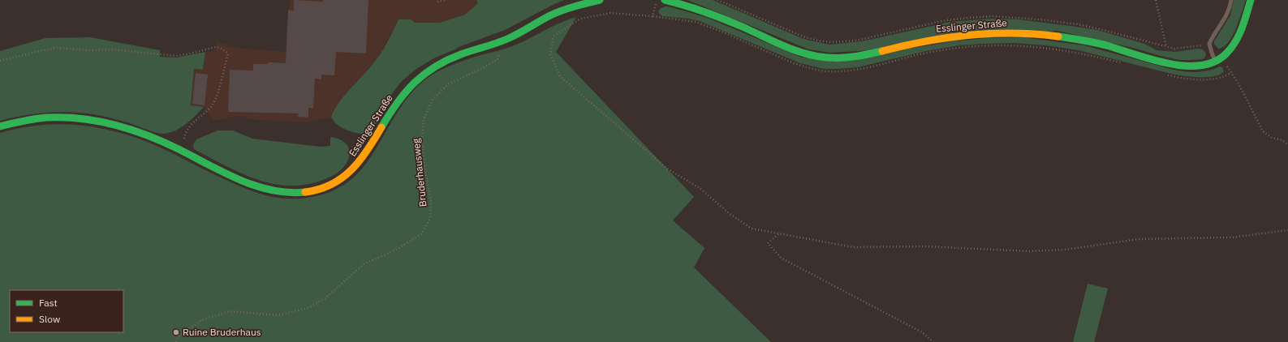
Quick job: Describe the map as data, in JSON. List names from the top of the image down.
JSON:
{
  "streets": {
    "main road": ["Esslinger Straße"],
    "path": ["Bruderhausweg"]
  },
  "crossings": [
    ["Esslinger Straße", "Bruderhausweg"]
  ],
  "places": ["Ruine Bruderhaus"],
  "legend": ["Fast", "Slow"]
}
